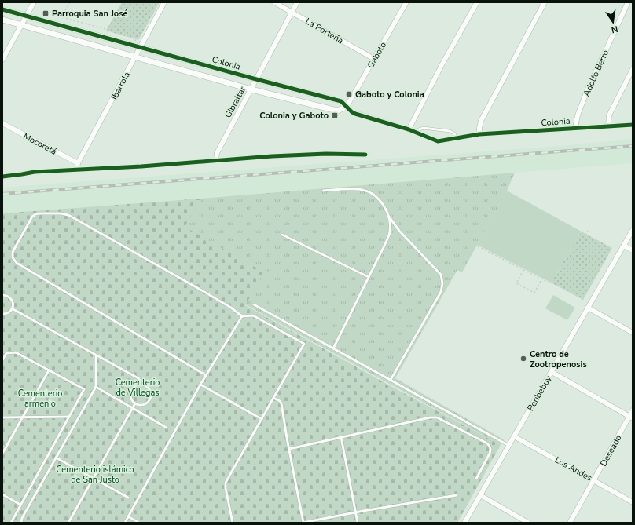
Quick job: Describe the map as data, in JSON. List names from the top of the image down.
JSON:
{
  "streets": {
    "street": [
      "La Porteña",
      "Gaboto",
      "Colonia",
      "Adolfo Berro",
      "Ibarrola",
      "Gibraltar",
      "Mocoretá",
      "Peribebuy",
      "Deseado",
      "Los Andes"
    ]
  },
  "crossings": [
    ["La Porteña", "Gaboto"],
    ["La Porteña", "Gibraltar"],
    ["Gaboto", "Colonia"],
    ["Colonia", "Adolfo Berro"],
    ["Colonia", "Ibarrola"],
    ["Colonia", "Gibraltar"],
    ["Ibarrola", "Mocoretá"],
    ["Peribebuy", "Los Andes"],
    ["Deseado", "Los Andes"]
  ],
  "parks": ["Cementerio de Villegas", "Cementerio armenio", "Cementerio islámico de San Justo"],
  "places": {
    "transit": ["Parroquia San José", "Gaboto y Colonia", "Colonia y Gaboto"],
    "other": ["Centro de Zootropenosis"]
  },
  "north": "bottom"
}
